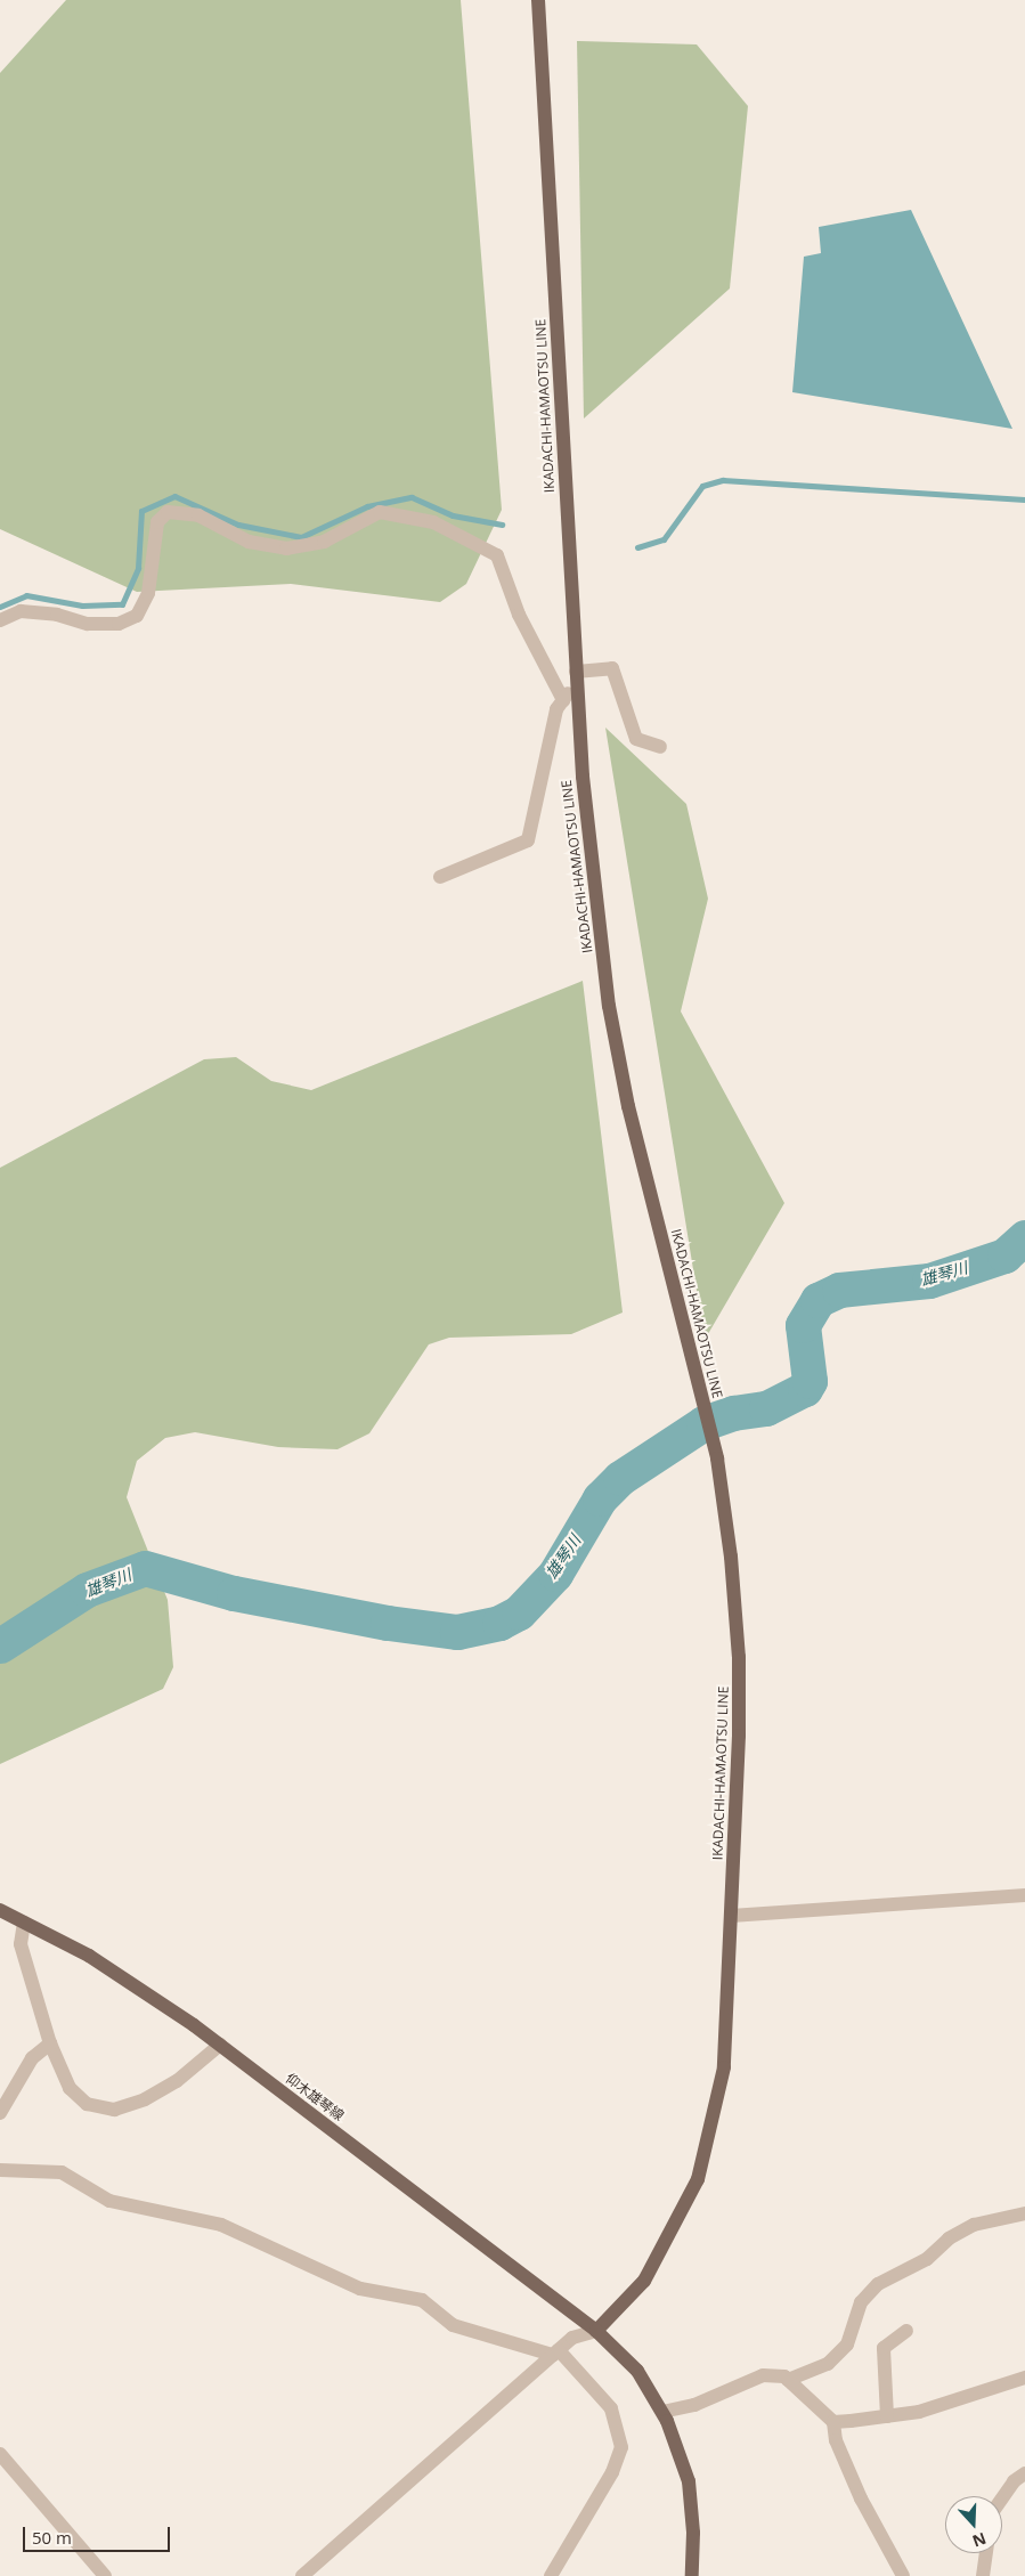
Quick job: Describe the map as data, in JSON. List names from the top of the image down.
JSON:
{
  "streets": {
    "main road": ["IKADACHI-HAMAOTSU LINE", "仰木雄琴線"]
  },
  "crossings": [
    ["IKADACHI-HAMAOTSU LINE", "仰木雄琴線"]
  ],
  "water": ["雄琴川"],
  "scale_bar": "50 m",
  "north": "bottom"
}
